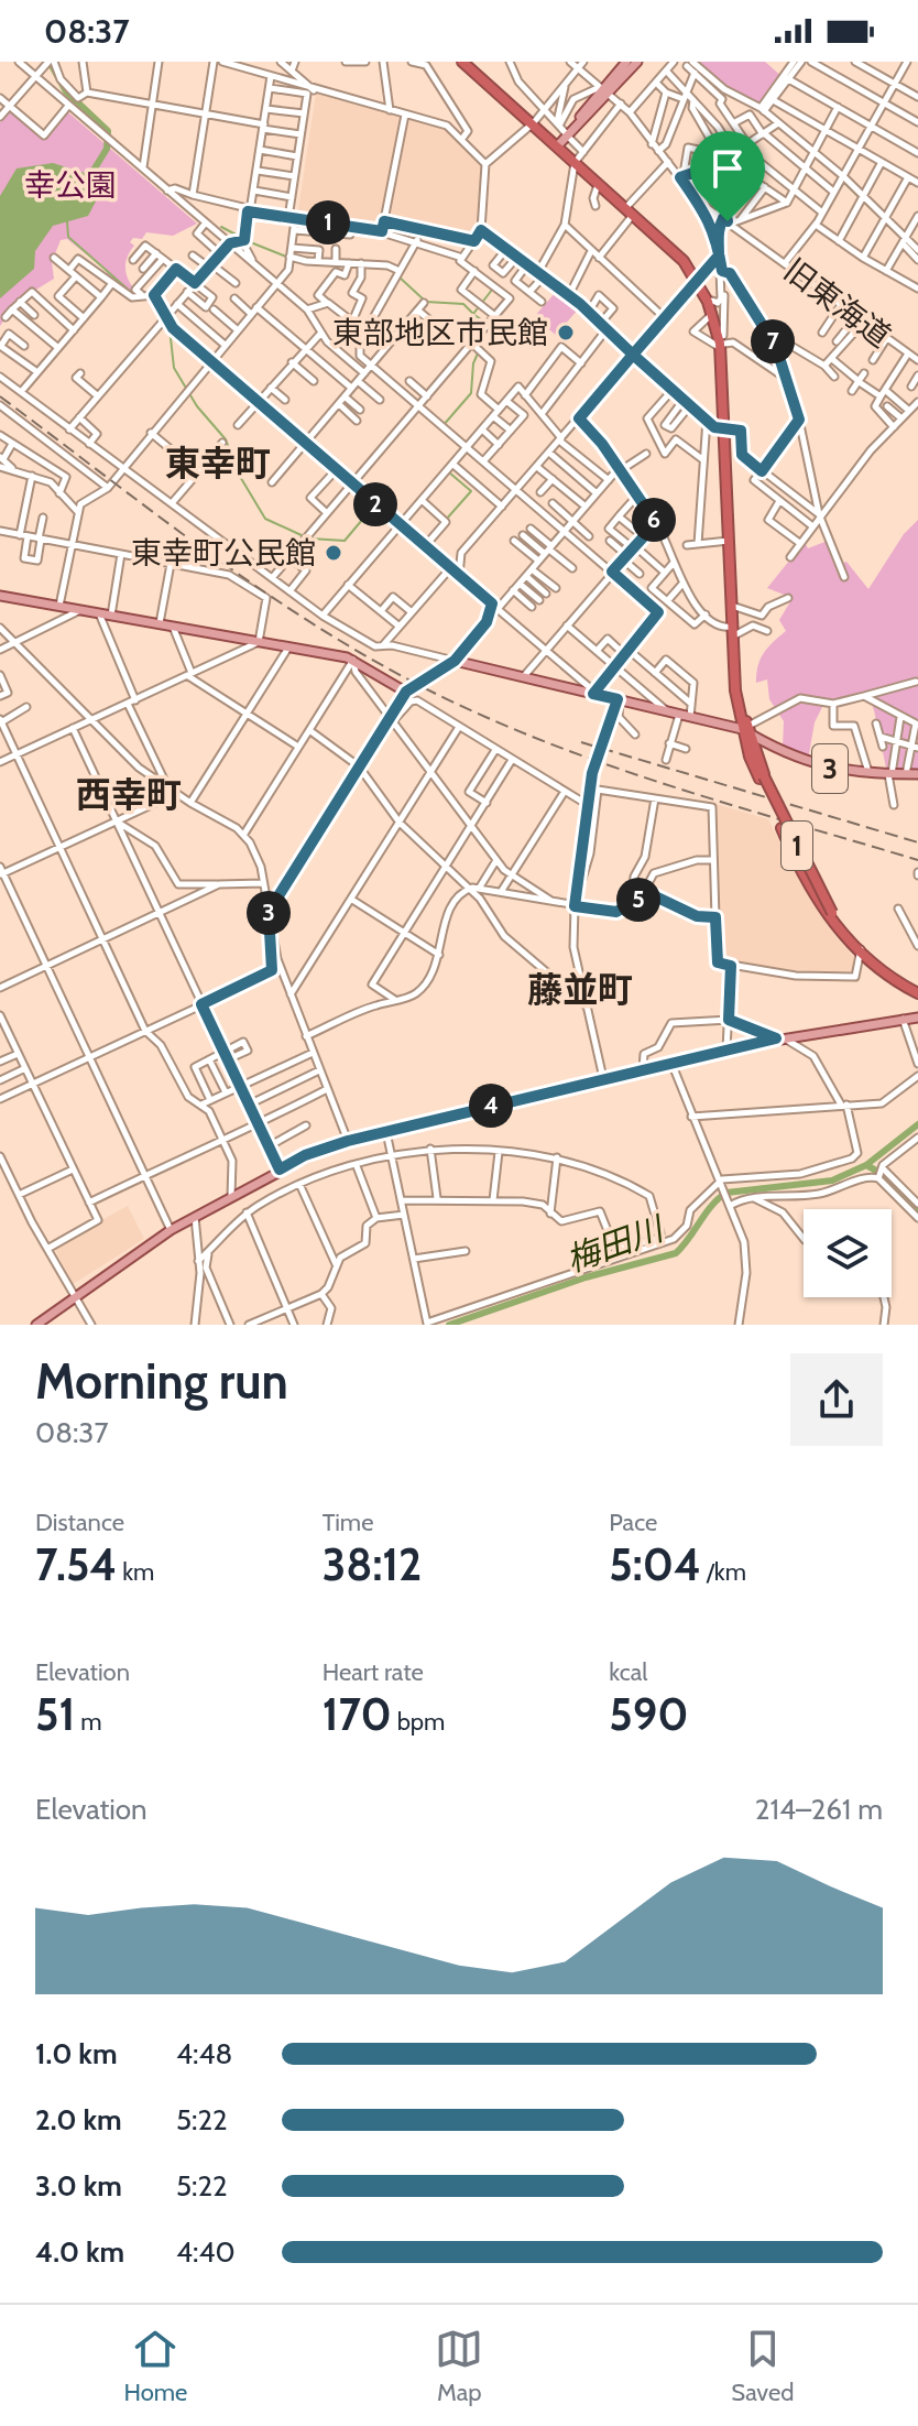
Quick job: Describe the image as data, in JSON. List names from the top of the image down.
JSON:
{
  "streets": {
    "highway": ["1"],
    "main road": ["3"],
    "street": ["旧東海道"]
  },
  "crossings": [
    ["3", "1"]
  ],
  "districts": ["東幸町", "西幸町", "藤並町"],
  "water": ["梅田川"],
  "parks": ["幸公園"],
  "places": ["東部地区市民館", "東幸町公民館"],
  "page": {
    "status": "08:37",
    "pins": [
      "1",
      "7",
      "2",
      "6",
      "5",
      "3",
      "4"
    ],
    "heading": ["Morning run", "08:37"],
    "stats": [
      ["Distance", "7.54 km"],
      ["Time", "38:12"],
      ["Pace", "5:04 /km"],
      ["Elevation", "51 m"],
      ["Heart rate", "170 bpm"],
      ["kcal", "590"]
    ],
    "chart": ["Elevation", "214–261 m"],
    "list": [
      {
        "name": "1.0 km",
        "note": "4:48"
      },
      {
        "name": "2.0 km",
        "note": "5:22"
      },
      {
        "name": "3.0 km",
        "note": "5:22"
      },
      {
        "name": "4.0 km",
        "note": "4:40"
      }
    ],
    "tabs": ["Home", "Map", "Saved"]
  }
}
